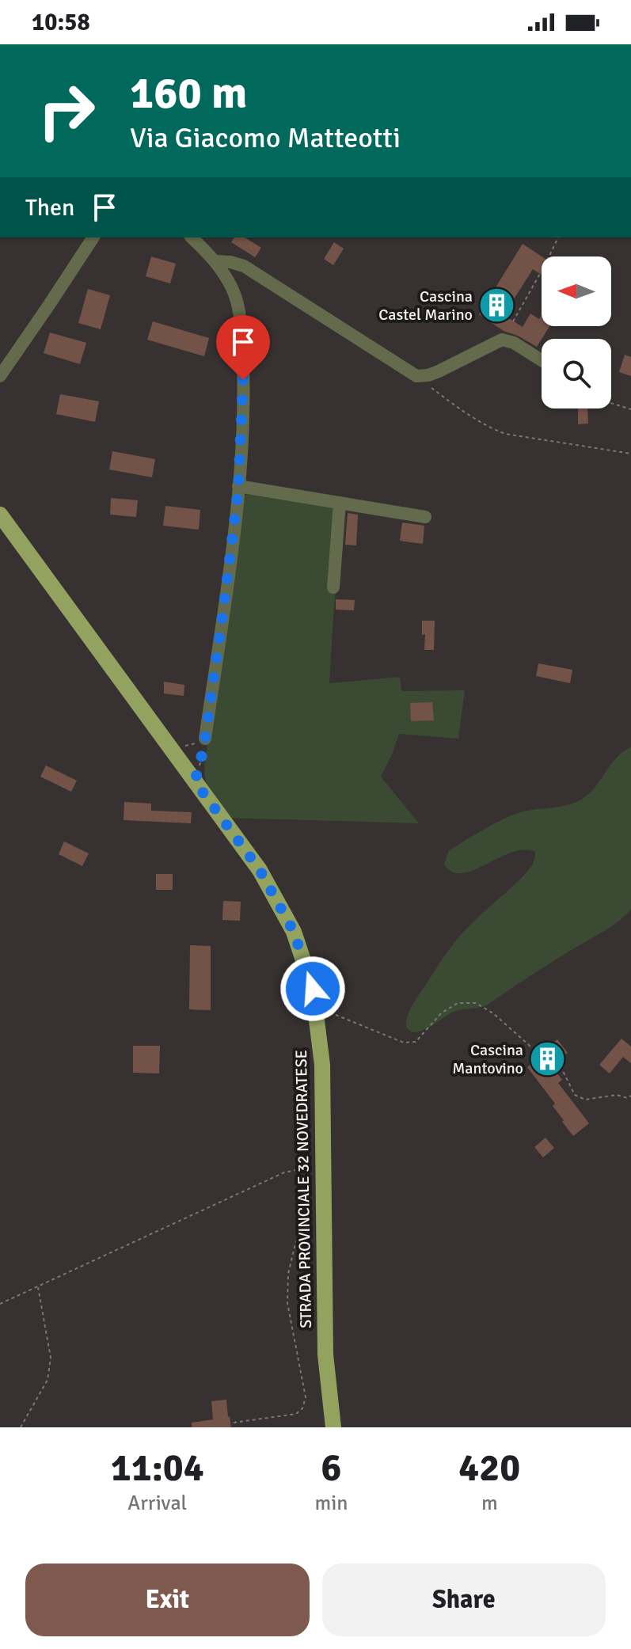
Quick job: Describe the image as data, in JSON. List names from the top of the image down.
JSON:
{
  "streets": {
    "main road": ["STRADA PROVINCIALE 32 NOVEDRATESE"]
  },
  "places": {
    "building": ["Cascina Castel Marino", "Cascina Mantovino"]
  },
  "north": "left",
  "page": {
    "status": "10:58",
    "turn": ["160 m", "Via Giacomo Matteotti"],
    "then": "Then",
    "eta": [
      "11:04",
      "Arrival",
      "6",
      "min",
      "420",
      "m"
    ],
    "buttons": ["Exit", "Share"]
  }
}
